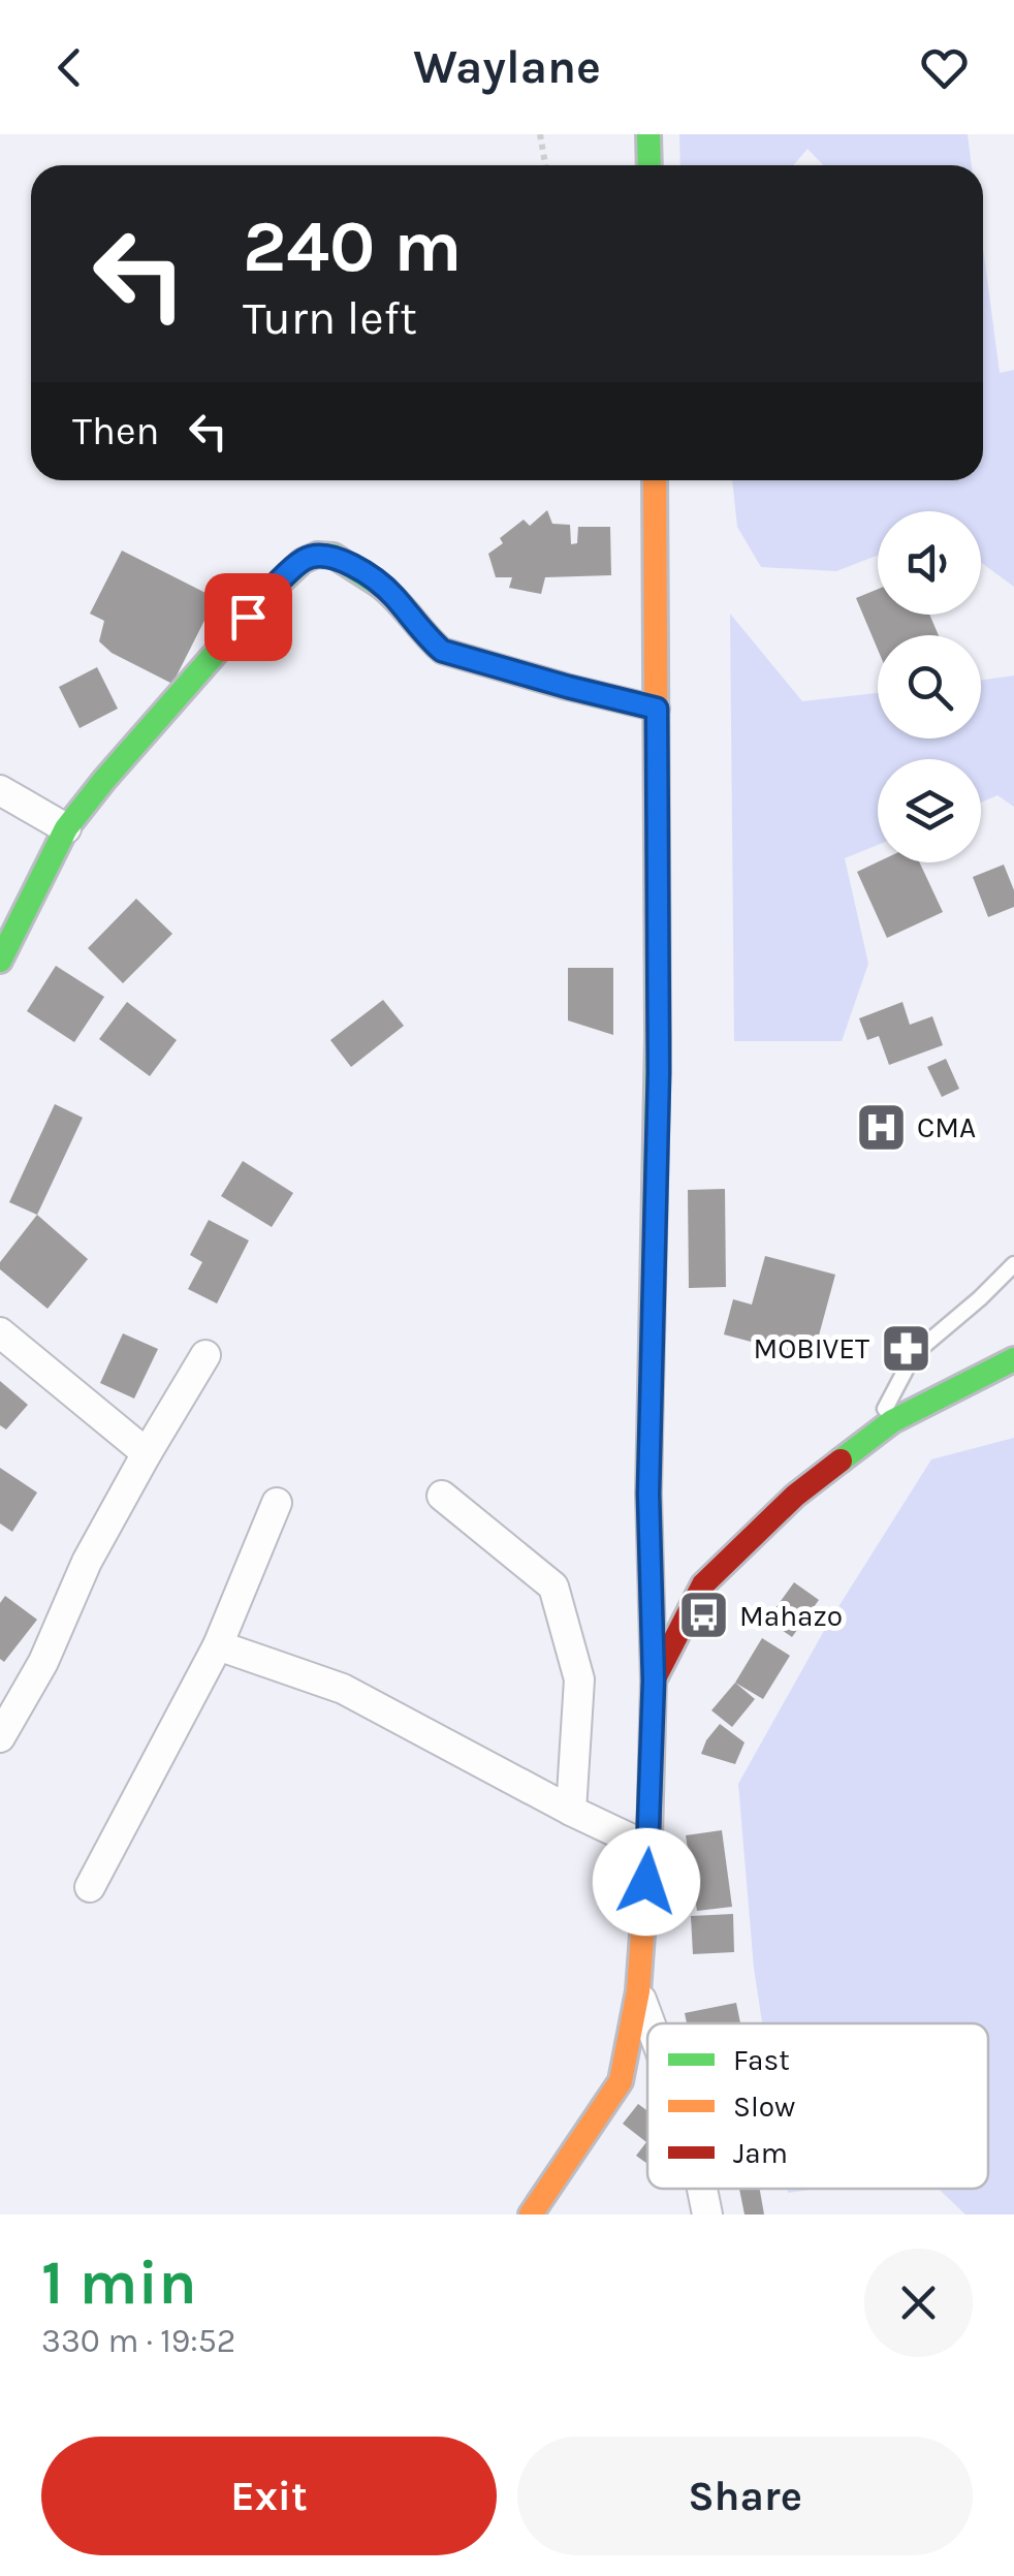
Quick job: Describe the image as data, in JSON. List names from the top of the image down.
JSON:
{
  "places": {
    "hospital": ["CMA"],
    "pharmacy": ["MOBIVET"],
    "bus stop": ["Mahazo"]
  },
  "legend": ["Fast", "Slow", "Jam"],
  "page": {
    "header": "Waylane",
    "turn": ["240 m", "Turn left"],
    "then": "Then",
    "heading": ["1 min", "330 m · 19:52"],
    "buttons": ["Exit", "Share"]
  }
}
